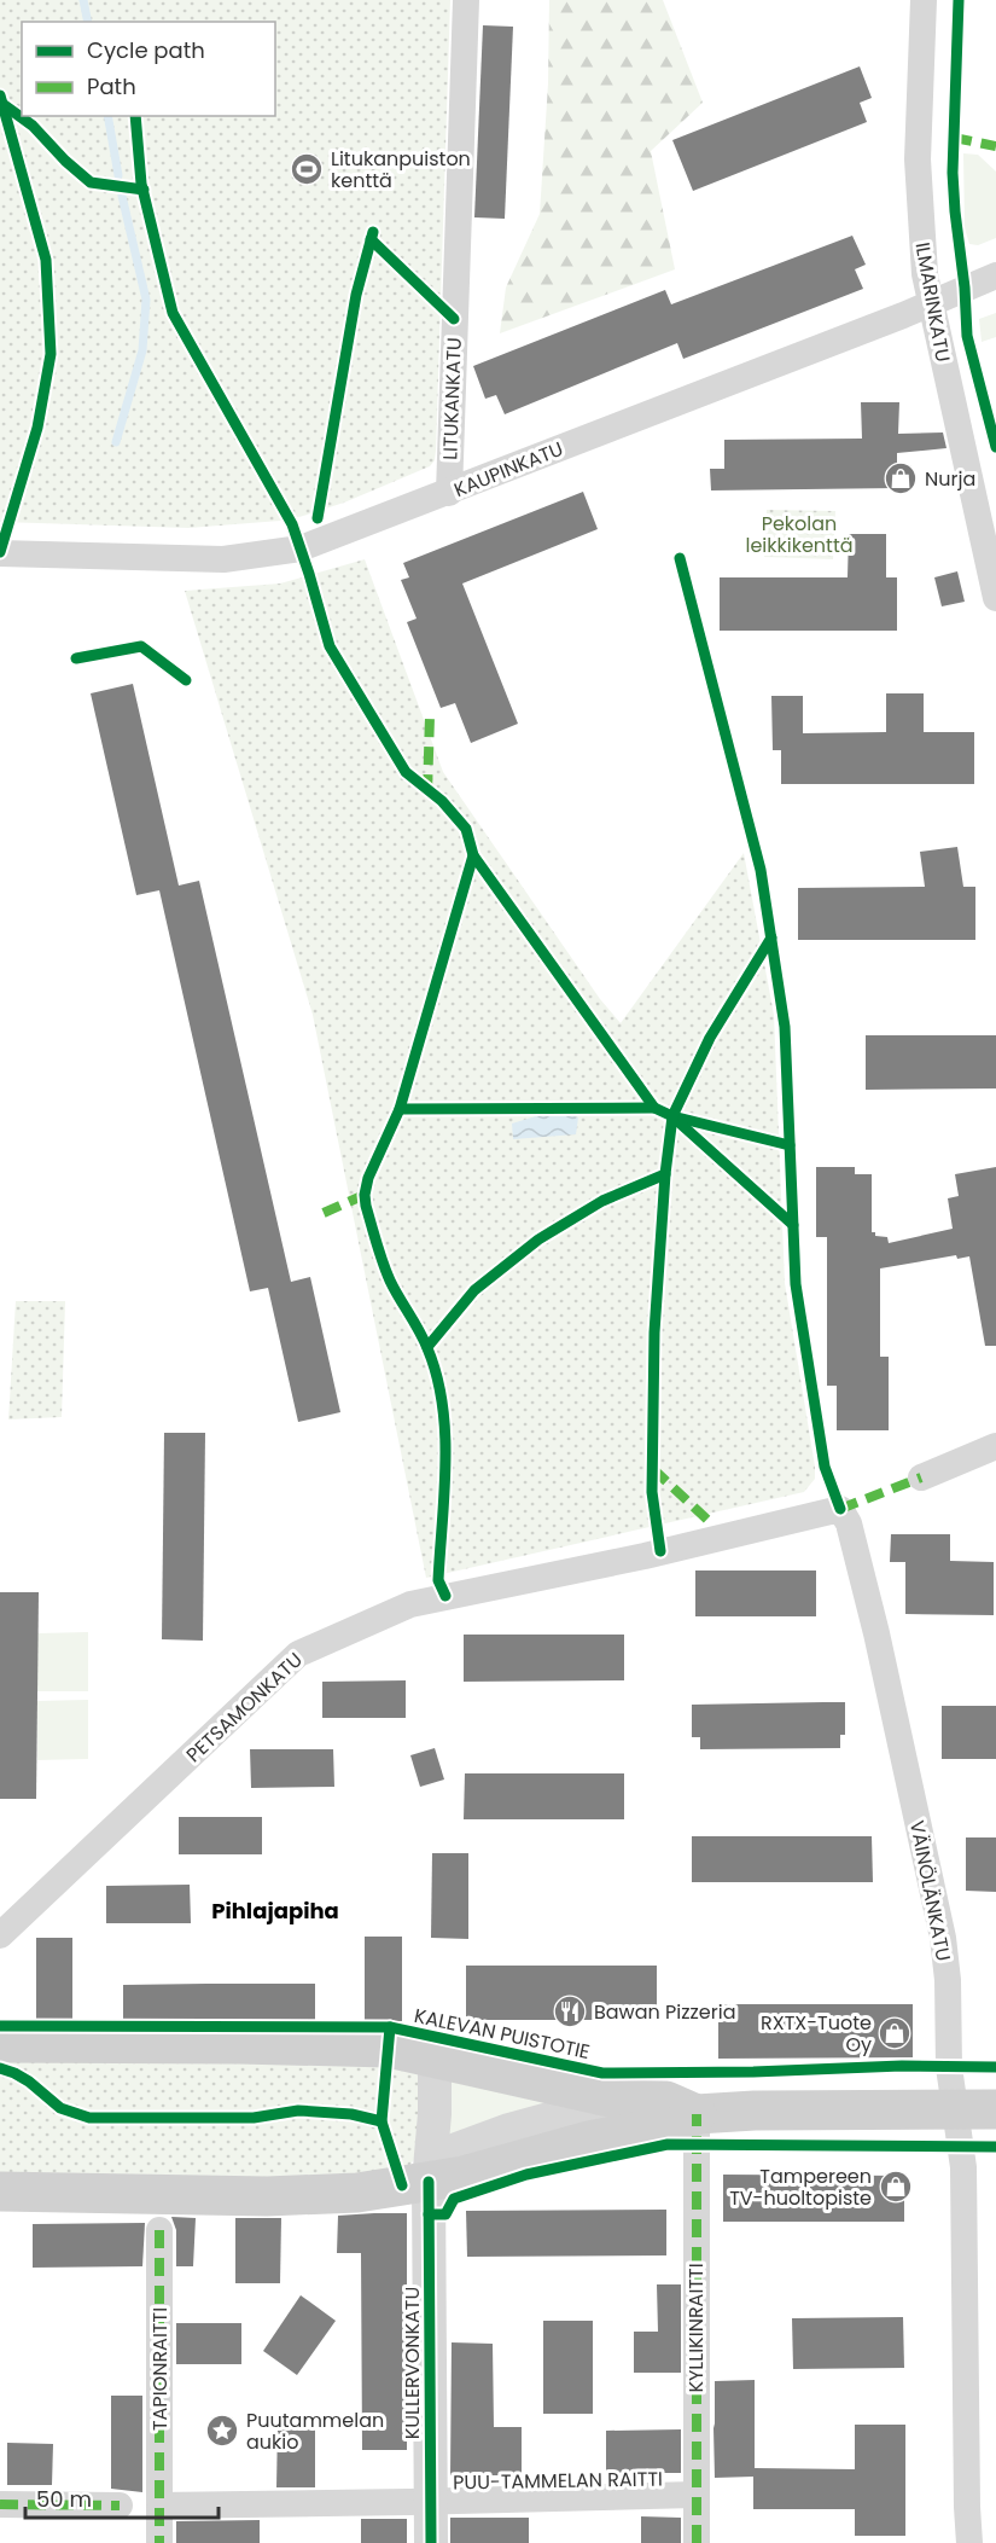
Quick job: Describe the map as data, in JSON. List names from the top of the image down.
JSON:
{
  "streets": {
    "main road": ["KALEVAN PUISTOTIE"],
    "street": [
      "ILMARINKATU",
      "LITUKANKATU",
      "KAUPINKATU",
      "PETSAMONKATU",
      "VÄINÖLÄNKATU",
      "KYLLIKINRAITTI",
      "KULLERVONKATU",
      "TAPIONRAITTI",
      "PUU-TAMMELAN RAITTI"
    ]
  },
  "crossings": [
    ["ILMARINKATU", "KAUPINKATU"],
    ["LITUKANKATU", "KAUPINKATU"],
    ["PETSAMONKATU", "VÄINÖLÄNKATU"],
    ["VÄINÖLÄNKATU", "KALEVAN PUISTOTIE"],
    ["KALEVAN PUISTOTIE", "KYLLIKINRAITTI"],
    ["KALEVAN PUISTOTIE", "KULLERVONKATU"],
    ["KYLLIKINRAITTI", "PUU-TAMMELAN RAITTI"],
    ["KULLERVONKATU", "PUU-TAMMELAN RAITTI"],
    ["TAPIONRAITTI", "PUU-TAMMELAN RAITTI"]
  ],
  "districts": ["Pihlajapiha"],
  "parks": ["Pekolan leikkikenttä"],
  "places": {
    "sports": ["Litukanpuiston kenttä"],
    "shop": ["Nurja", "RXTX-Tuote Oy", "Tampereen TV-huoltopiste"],
    "restaurant": ["Bawan Pizzeria"],
    "place": ["Puutammelan aukio"]
  },
  "legend": ["Cycle path", "Path"],
  "scale_bar": "50 m"
}
